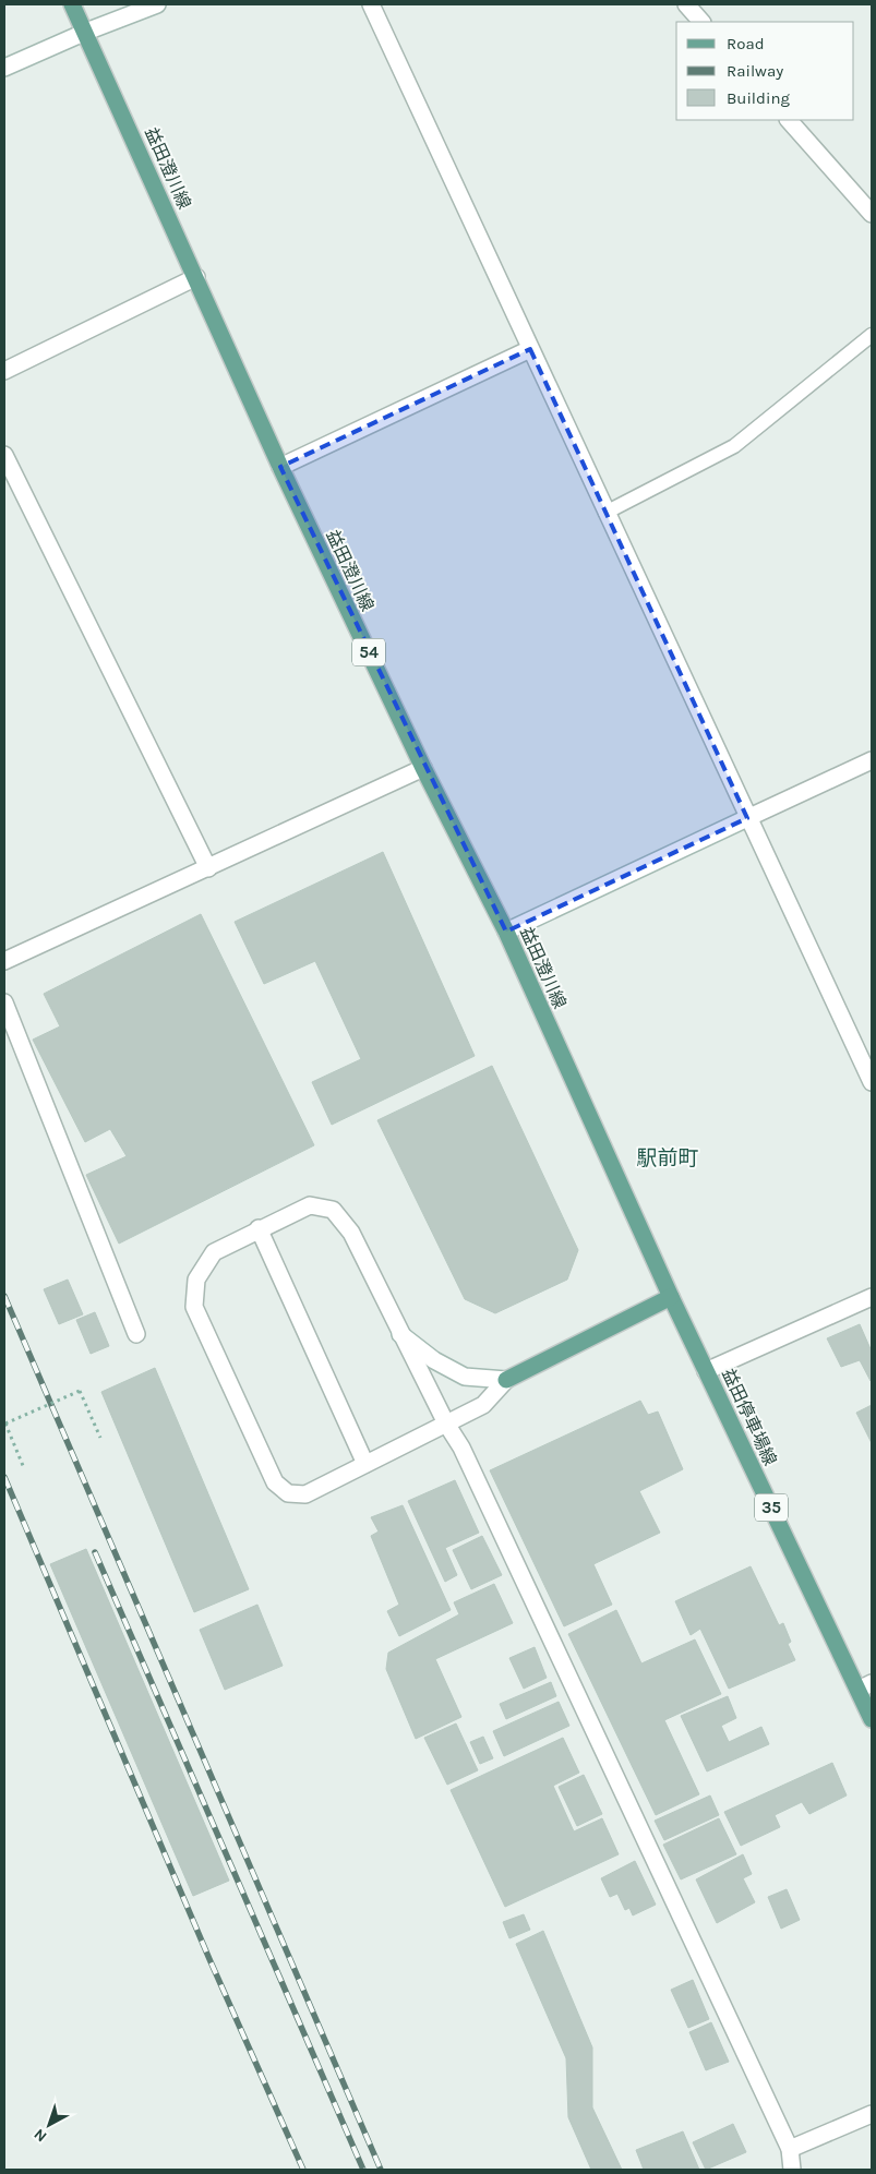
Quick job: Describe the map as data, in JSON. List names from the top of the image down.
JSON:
{
  "streets": {
    "main road": [
      "益田澄川線",
      "54",
      "益田停車場線",
      "35"
    ]
  },
  "crossings": [
    ["益田澄川線", "益田停車場線"]
  ],
  "districts": ["駅前町"],
  "legend": ["Road", "Railway", "Building"],
  "north": "bottom left"
}
